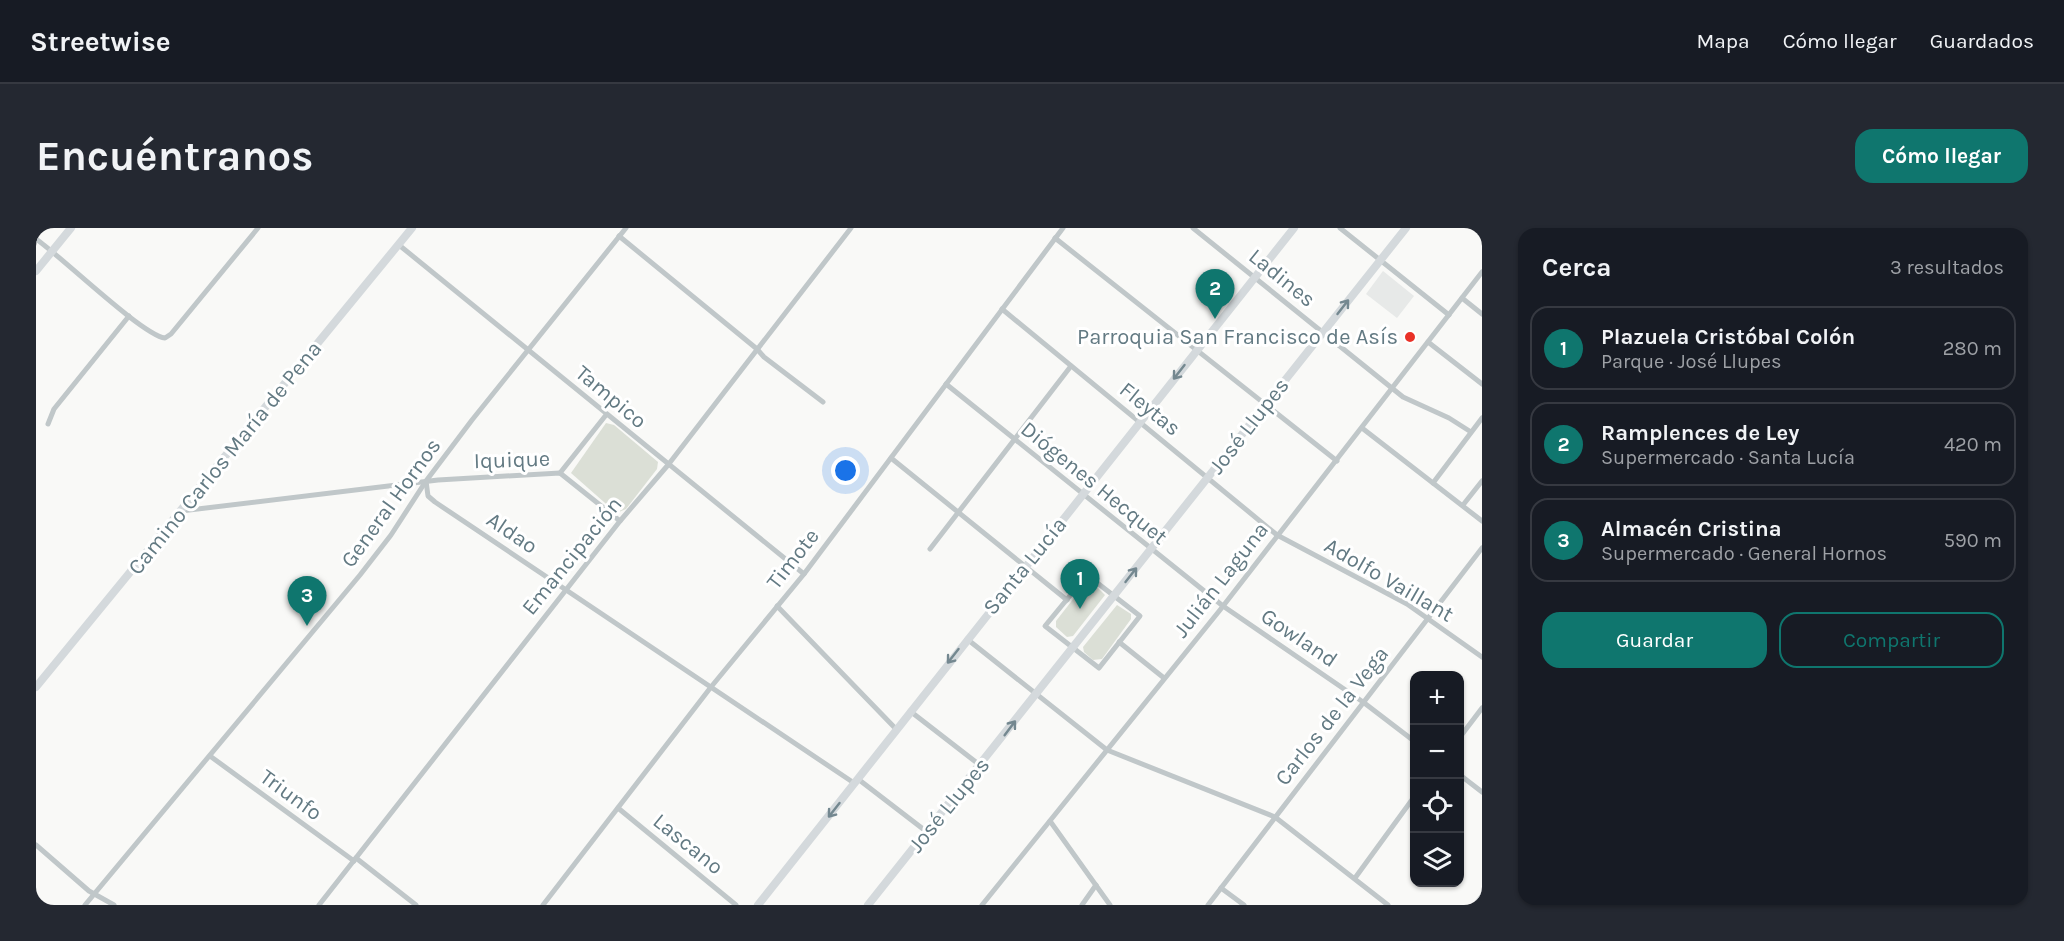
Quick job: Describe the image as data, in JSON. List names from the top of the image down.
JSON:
{
  "streets": {
    "street": [
      "Ladines",
      "Tampico",
      "Fleytas",
      "José Llupes",
      "Camino Carlos María de Pena",
      "Iquique",
      "Diógenes Hecquet",
      "General Hornos",
      "Aldao",
      "Emancipación",
      "Timote",
      "Santa Lucía",
      "Julián Laguna",
      "Adolfo Vaillant",
      "Gowland",
      "Carlos de la Vega",
      "Triunfo",
      "Lascano"
    ]
  },
  "crossings": [
    ["Ladines", "José Llupes"],
    ["Ladines", "Santa Lucía"],
    ["Ladines", "Julián Laguna"],
    ["Tampico", "Camino Carlos María de Pena"],
    ["Tampico", "General Hornos"],
    ["Tampico", "Emancipación"],
    ["Tampico", "Timote"],
    ["Fleytas", "José Llupes"],
    ["Fleytas", "Timote"],
    ["Fleytas", "Santa Lucía"],
    ["Fleytas", "Julián Laguna"],
    ["Fleytas", "Adolfo Vaillant"],
    ["José Llupes", "Diógenes Hecquet"],
    ["José Llupes", "Aldao"],
    ["Iquique", "General Hornos"],
    ["Iquique", "Aldao"],
    ["Iquique", "Emancipación"],
    ["Diógenes Hecquet", "Timote"],
    ["Diógenes Hecquet", "Santa Lucía"],
    ["Diógenes Hecquet", "Julián Laguna"],
    ["Diógenes Hecquet", "Gowland"],
    ["General Hornos", "Aldao"],
    ["General Hornos", "Triunfo"],
    ["Aldao", "Emancipación"],
    ["Aldao", "Timote"],
    ["Aldao", "Santa Lucía"],
    ["Emancipación", "Triunfo"],
    ["Timote", "Lascano"],
    ["Julián Laguna", "Adolfo Vaillant"],
    ["Julián Laguna", "Gowland"],
    ["Adolfo Vaillant", "Carlos de la Vega"],
    ["Gowland", "Carlos de la Vega"]
  ],
  "one_way": ["Santa Lucía"],
  "places": ["Parroquia San Francisco de Asís"],
  "page": {
    "header": "Streetwise",
    "nav": ["Mapa", "Cómo llegar", "Guardados"],
    "buttons": [
      "Cómo llegar",
      ["Guardar", "Compartir"]
    ],
    "title": "Encuéntranos",
    "heading": ["Cerca", "3 resultados"],
    "pins": ["2", "1", "3"],
    "list": [
      {
        "mark": "1",
        "name": "Plazuela Cristóbal Colón",
        "note": "Parque · José Llupes",
        "value": "280 m"
      },
      {
        "mark": "2",
        "name": "Ramplences de Ley",
        "note": "Supermercado · Santa Lucía",
        "value": "420 m"
      },
      {
        "mark": "3",
        "name": "Almacén Cristina",
        "note": "Supermercado · General Hornos",
        "value": "590 m"
      }
    ],
    "map_buttons": ["+", "−"]
  }
}
